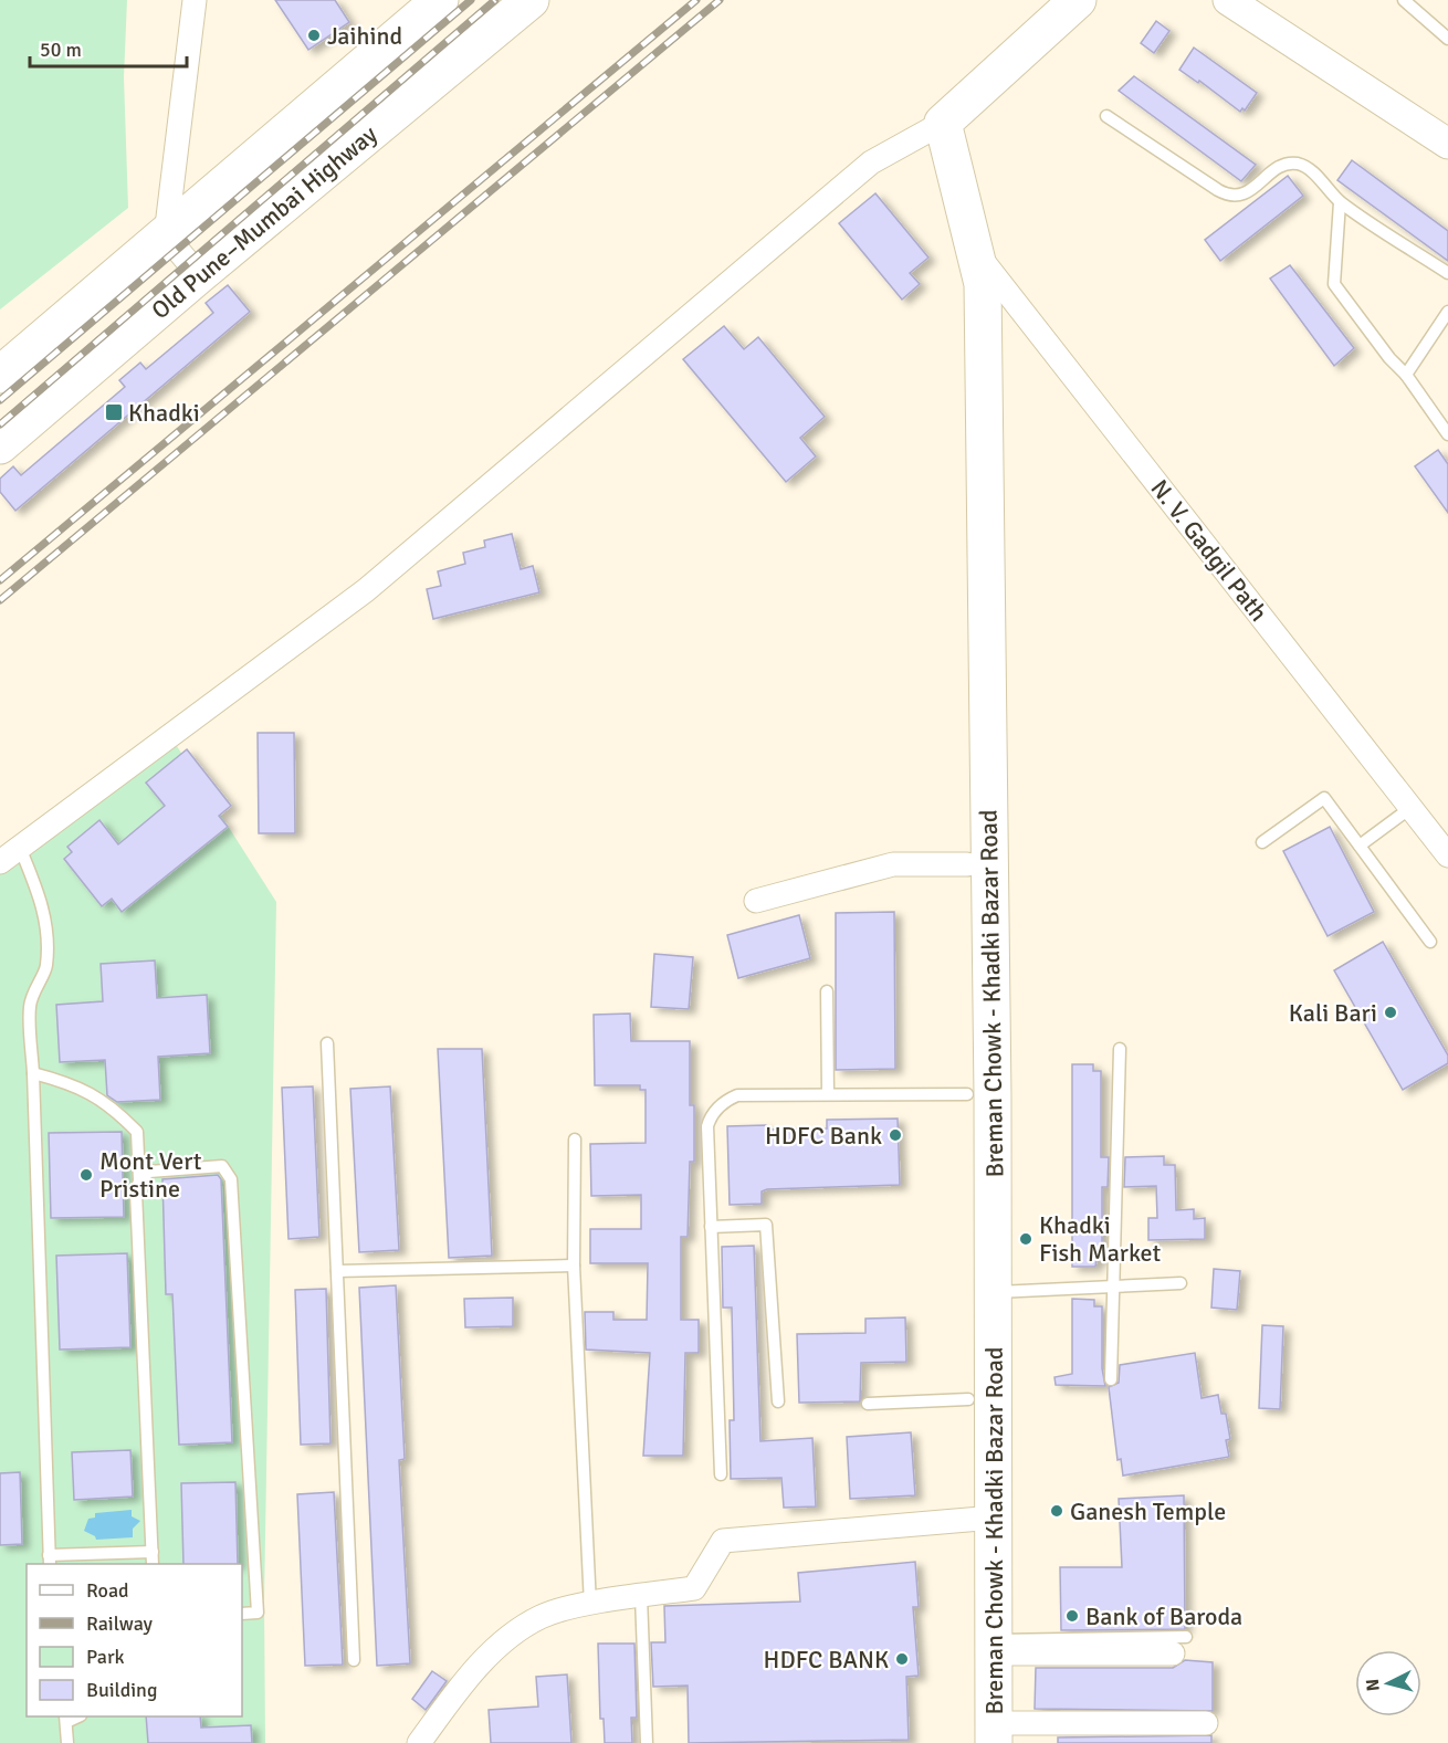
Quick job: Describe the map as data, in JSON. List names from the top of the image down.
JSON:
{
  "streets": {
    "main road": ["Old Pune–Mumbai Highway", "Breman Chowk - Khadki Bazar Road"],
    "street": ["N. V. Gadgil Path"]
  },
  "crossings": [
    ["N. V. Gadgil Path", "Breman Chowk - Khadki Bazar Road"]
  ],
  "places": {
    "other": [
      "Jaihind",
      "Kali Bari",
      "HDFC Bank",
      "Mont Vert Pristine",
      "Khadki Fish Market",
      "Ganesh Temple",
      "Bank of Baroda",
      "HDFC BANK"
    ],
    "transit": ["Khadki"]
  },
  "legend": [
    "Road",
    "Railway",
    "Park",
    "Building"
  ],
  "scale_bar": "50 m",
  "north": "left"
}
